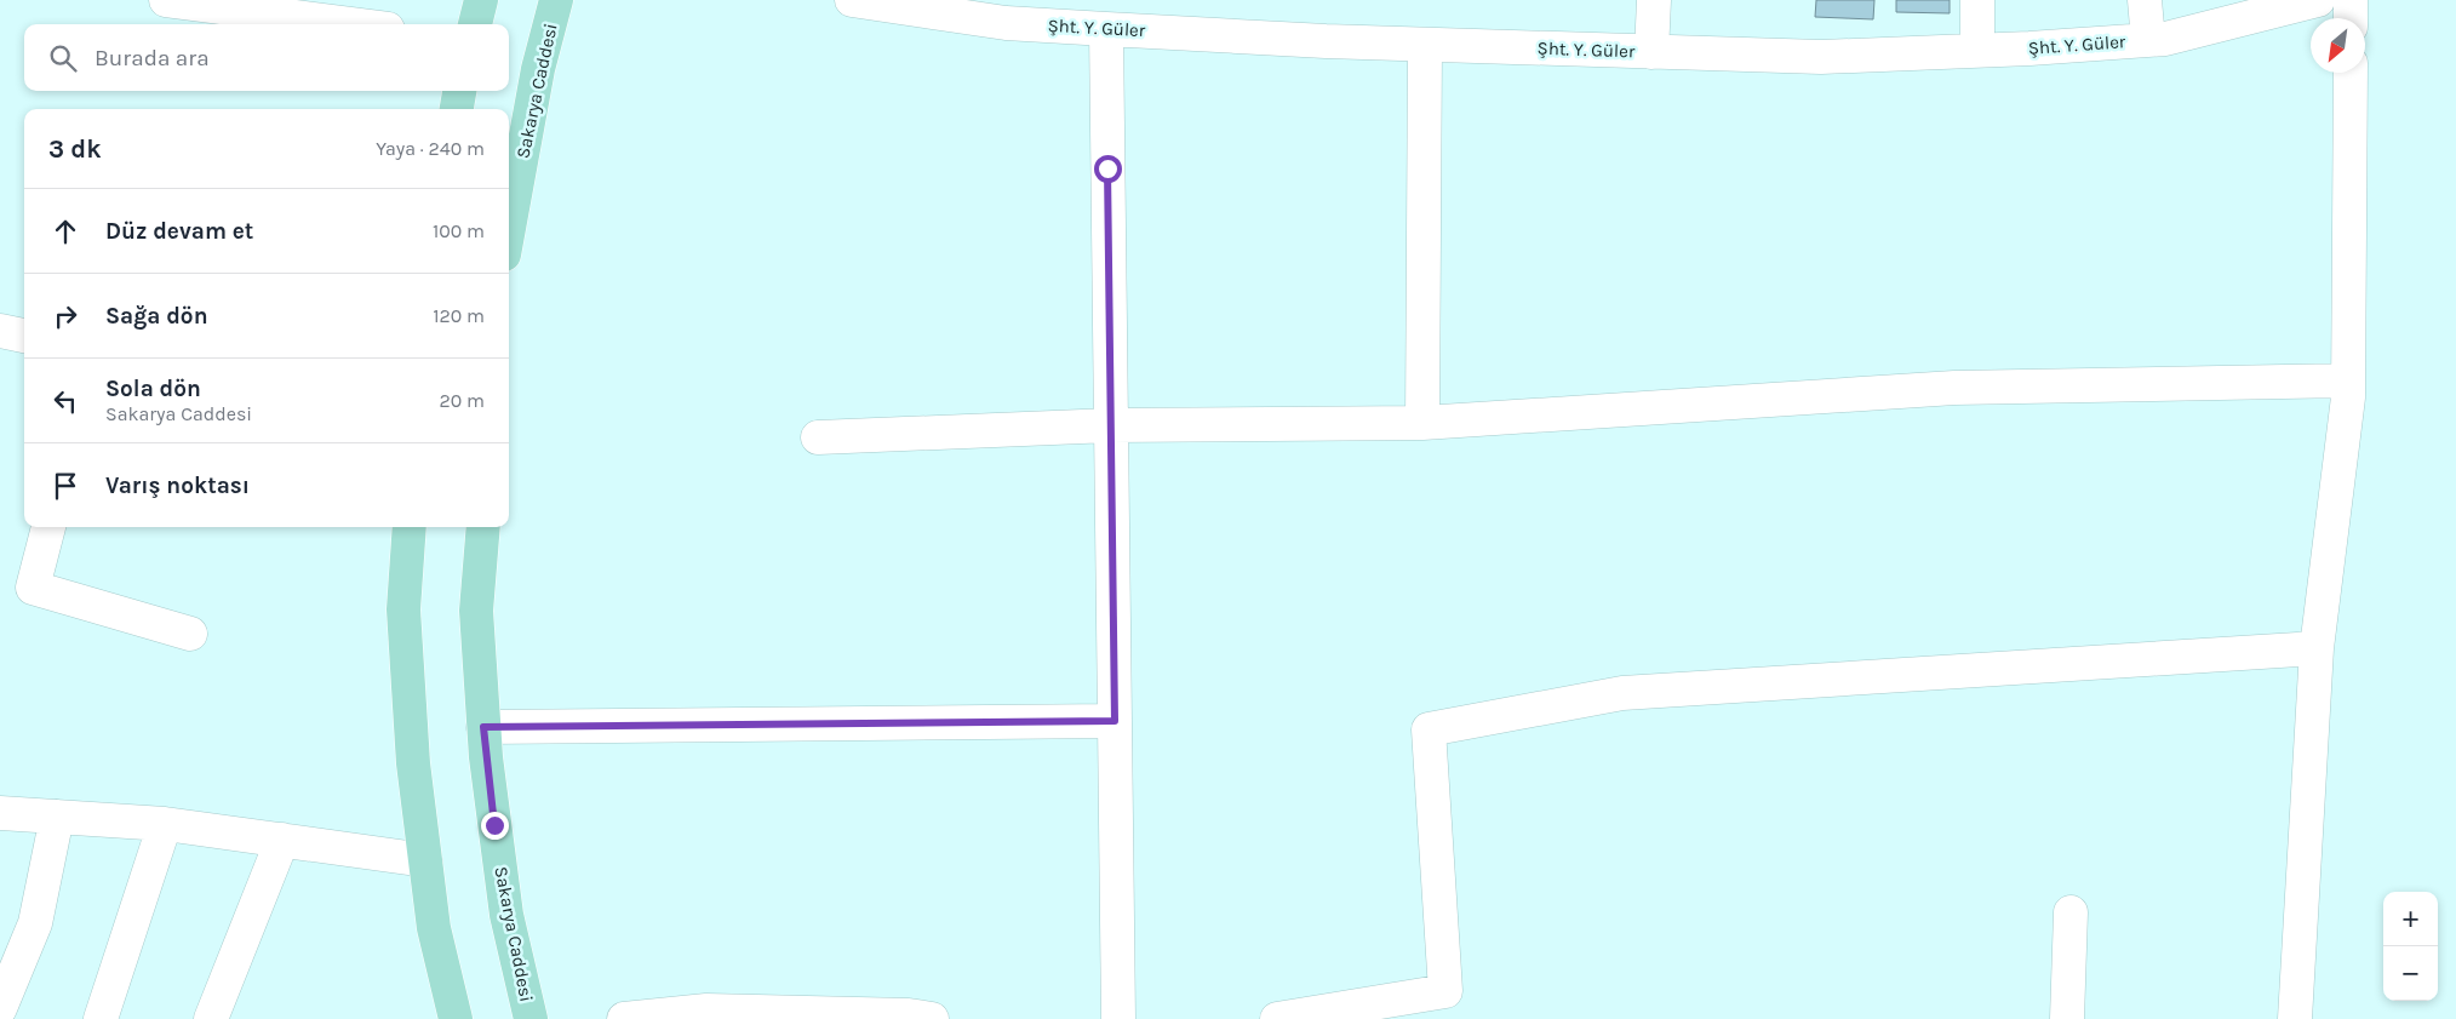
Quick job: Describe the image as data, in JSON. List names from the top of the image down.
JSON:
{
  "streets": {
    "main road": ["Sakarya Caddesi"],
    "street": ["Şht. Y. Güler"]
  },
  "north": "bottom left",
  "page": {
    "search": "Burada ara",
    "heading": ["3 dk", "Yaya · 240 m"],
    "list": [
      ["Düz devam et", "100 m"],
      ["Sağa dön", "120 m"],
      ["Sola dön", "Sakarya Caddesi", "20 m"],
      "Varış noktası"
    ],
    "map_buttons": ["+", "−"]
  }
}
